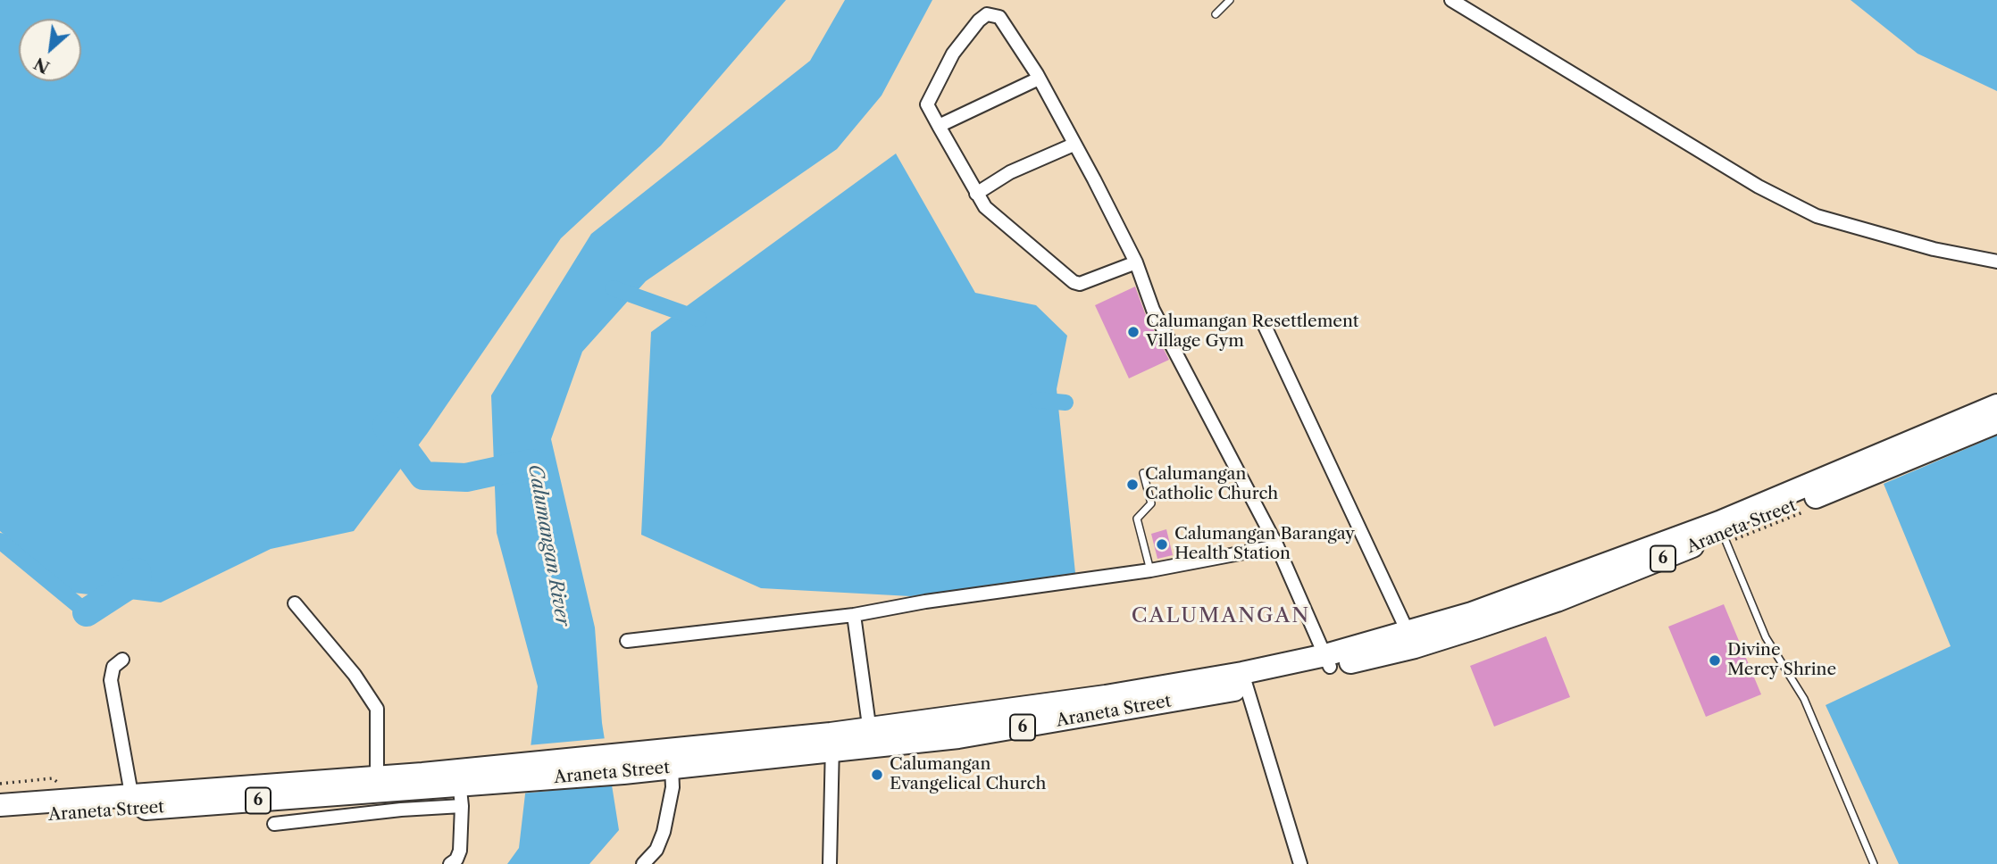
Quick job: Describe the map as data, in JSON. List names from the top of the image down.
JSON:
{
  "streets": {
    "highway": ["Araneta Street", "6"]
  },
  "districts": ["CALUMANGAN"],
  "water": ["Calumangan River"],
  "places": [
    "Calumangan Resettlement Village Gym",
    "Calumangan Catholic Church",
    "Calumangan Barangay Health Station",
    "Divine Mercy Shrine",
    "Calumangan Evangelical Church"
  ],
  "north": "bottom left"
}
